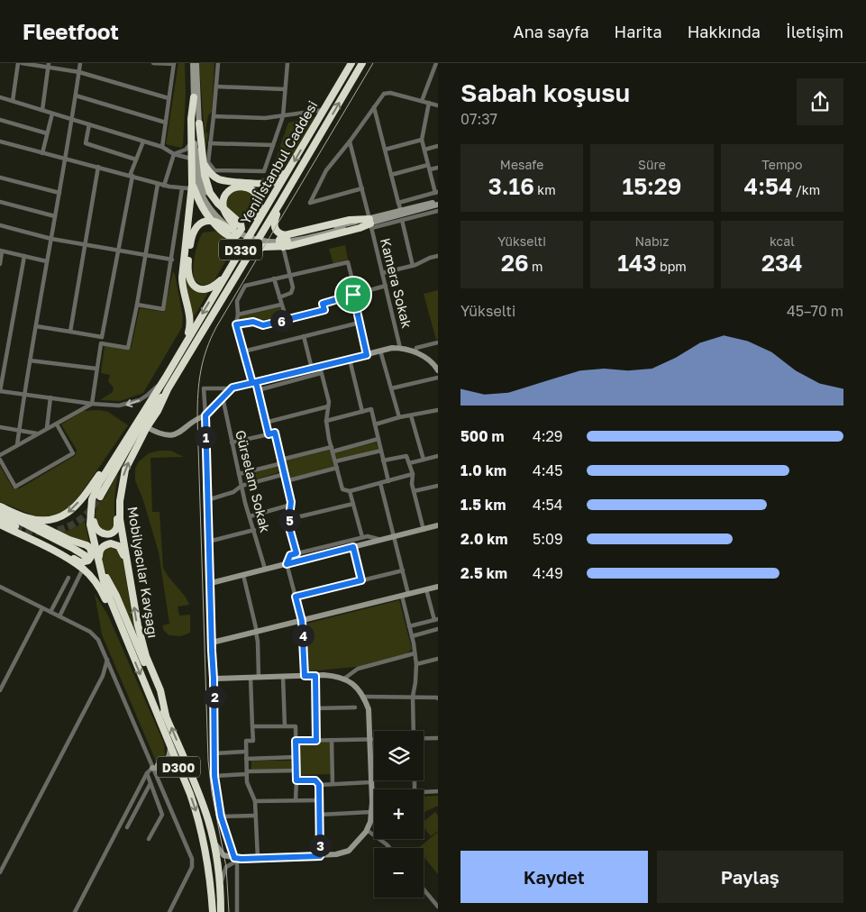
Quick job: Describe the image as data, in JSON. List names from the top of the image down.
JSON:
{
  "streets": {
    "highway": [
      "Yeni İstanbul Caddesi",
      "D330",
      "Mobilyacılar Kavşağı",
      "D300"
    ],
    "street": ["Kamera Sokak", "Gürselam Sokak"]
  },
  "crossings": [
    ["Yeni İstanbul Caddesi", "D330"],
    ["Yeni İstanbul Caddesi", "Mobilyacılar Kavşağı"],
    ["D330", "Mobilyacılar Kavşağı"],
    ["Mobilyacılar Kavşağı", "D300"]
  ],
  "page": {
    "header": "Fleetfoot",
    "nav": [
      "Ana sayfa",
      "Harita",
      "Hakkında",
      "İletişim"
    ],
    "heading": ["Sabah koşusu", "07:37"],
    "stats": [
      ["Mesafe", "3.16 km"],
      ["Süre", "15:29"],
      ["Tempo", "4:54 /km"],
      ["Yükselti", "26 m"],
      ["Nabız", "143 bpm"],
      ["kcal", "234"]
    ],
    "chart": ["Yükselti", "45–70 m"],
    "pins": [
      "6",
      "1",
      "5",
      "4",
      "2",
      "3"
    ],
    "list": [
      {
        "name": "500 m",
        "note": "4:29"
      },
      {
        "name": "1.0 km",
        "note": "4:45"
      },
      {
        "name": "1.5 km",
        "note": "4:54"
      },
      {
        "name": "2.0 km",
        "note": "5:09"
      },
      {
        "name": "2.5 km",
        "note": "4:49"
      }
    ],
    "map_buttons": ["+", "−"],
    "buttons": ["Kaydet", "Paylaş"]
  }
}
